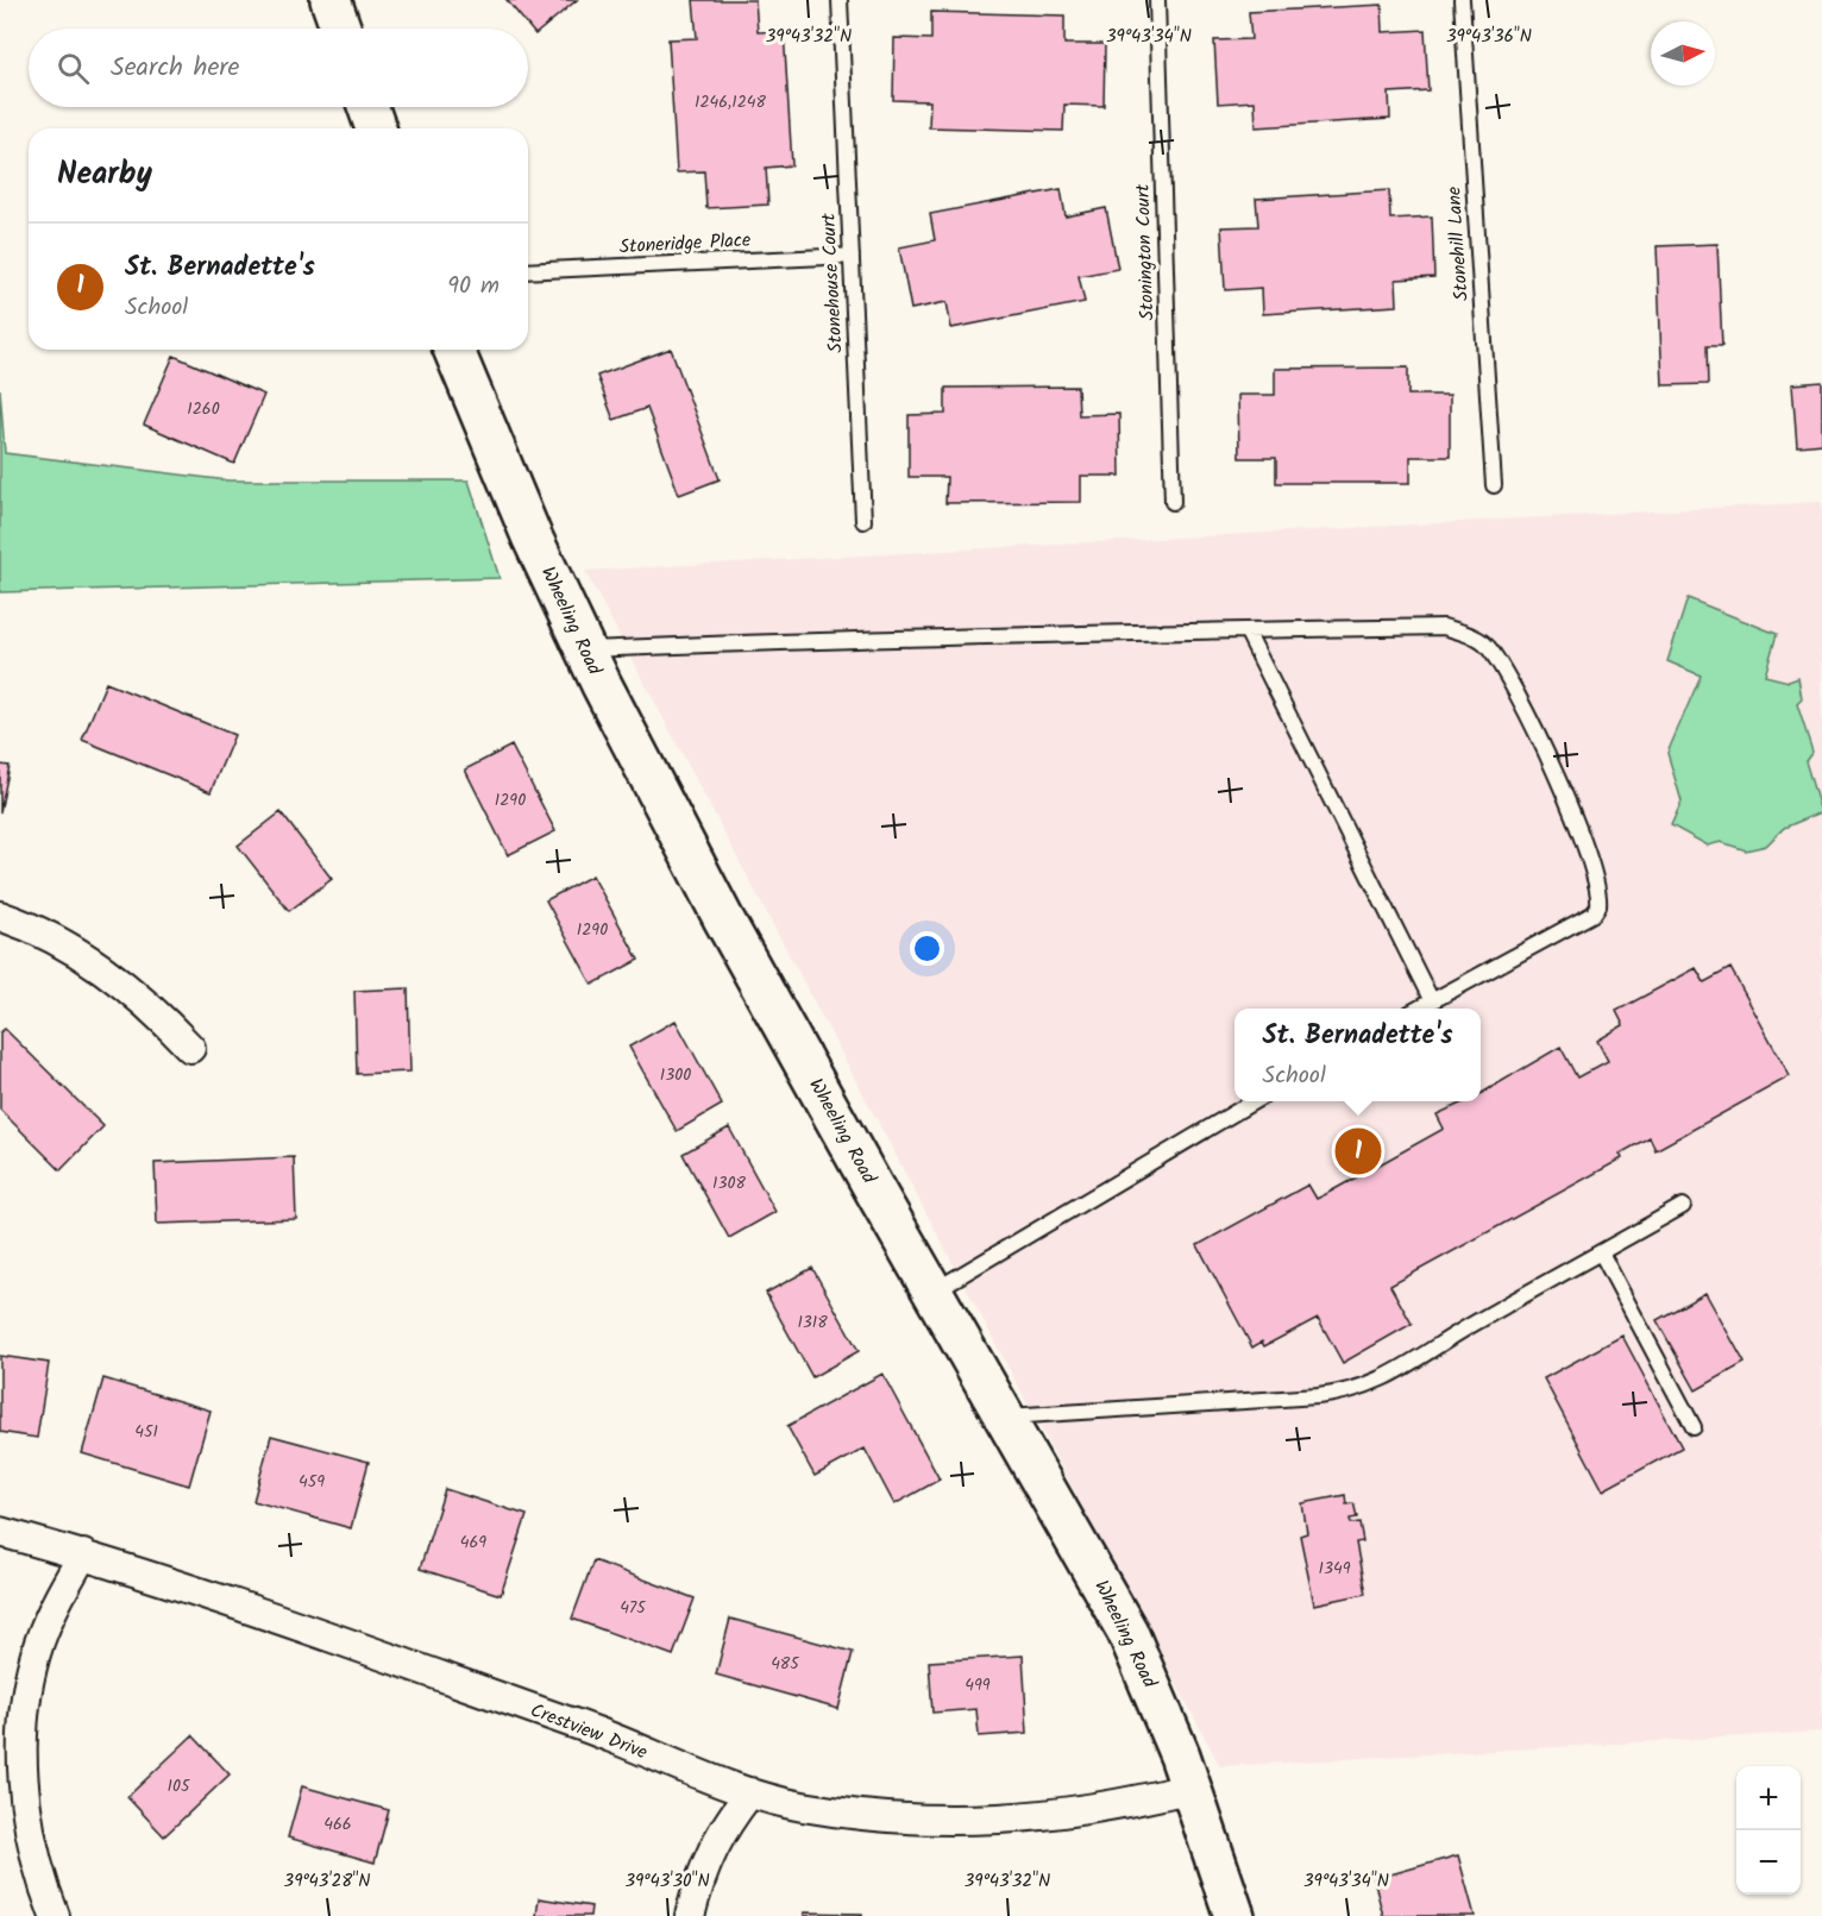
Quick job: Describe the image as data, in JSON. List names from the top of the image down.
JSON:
{
  "streets": {
    "street": ["Wheeling Road", "Crestview Drive"],
    "lane": [
      "Stoneridge Place",
      "Stonehill Lane",
      "Stonington Court",
      "Stonehouse Court"
    ]
  },
  "crossings": [
    ["Stoneridge Place", "Stonehouse Court"],
    ["Wheeling Road", "Crestview Drive"]
  ],
  "house_numbers": [
    "1246,1248",
    "1260",
    "1290",
    "1290",
    "1300",
    "1308",
    "1318",
    "451",
    "459",
    "469",
    "1349",
    "475",
    "485",
    "499",
    "105",
    "466"
  ],
  "north": "right",
  "page": {
    "search": "Search here",
    "heading": "Nearby",
    "list": [
      {
        "mark": "1",
        "name": "St. Bernadette's",
        "note": "School",
        "value": "90 m"
      }
    ],
    "popup": ["St. Bernadette's", "School"],
    "pins": "1",
    "map_buttons": ["+", "−"]
  },
  "coordinates": [
    "39°43'32\"N",
    "39°43'34\"N",
    "39°43'36\"N",
    "39°43'28\"N",
    "39°43'30\"N"
  ]
}
